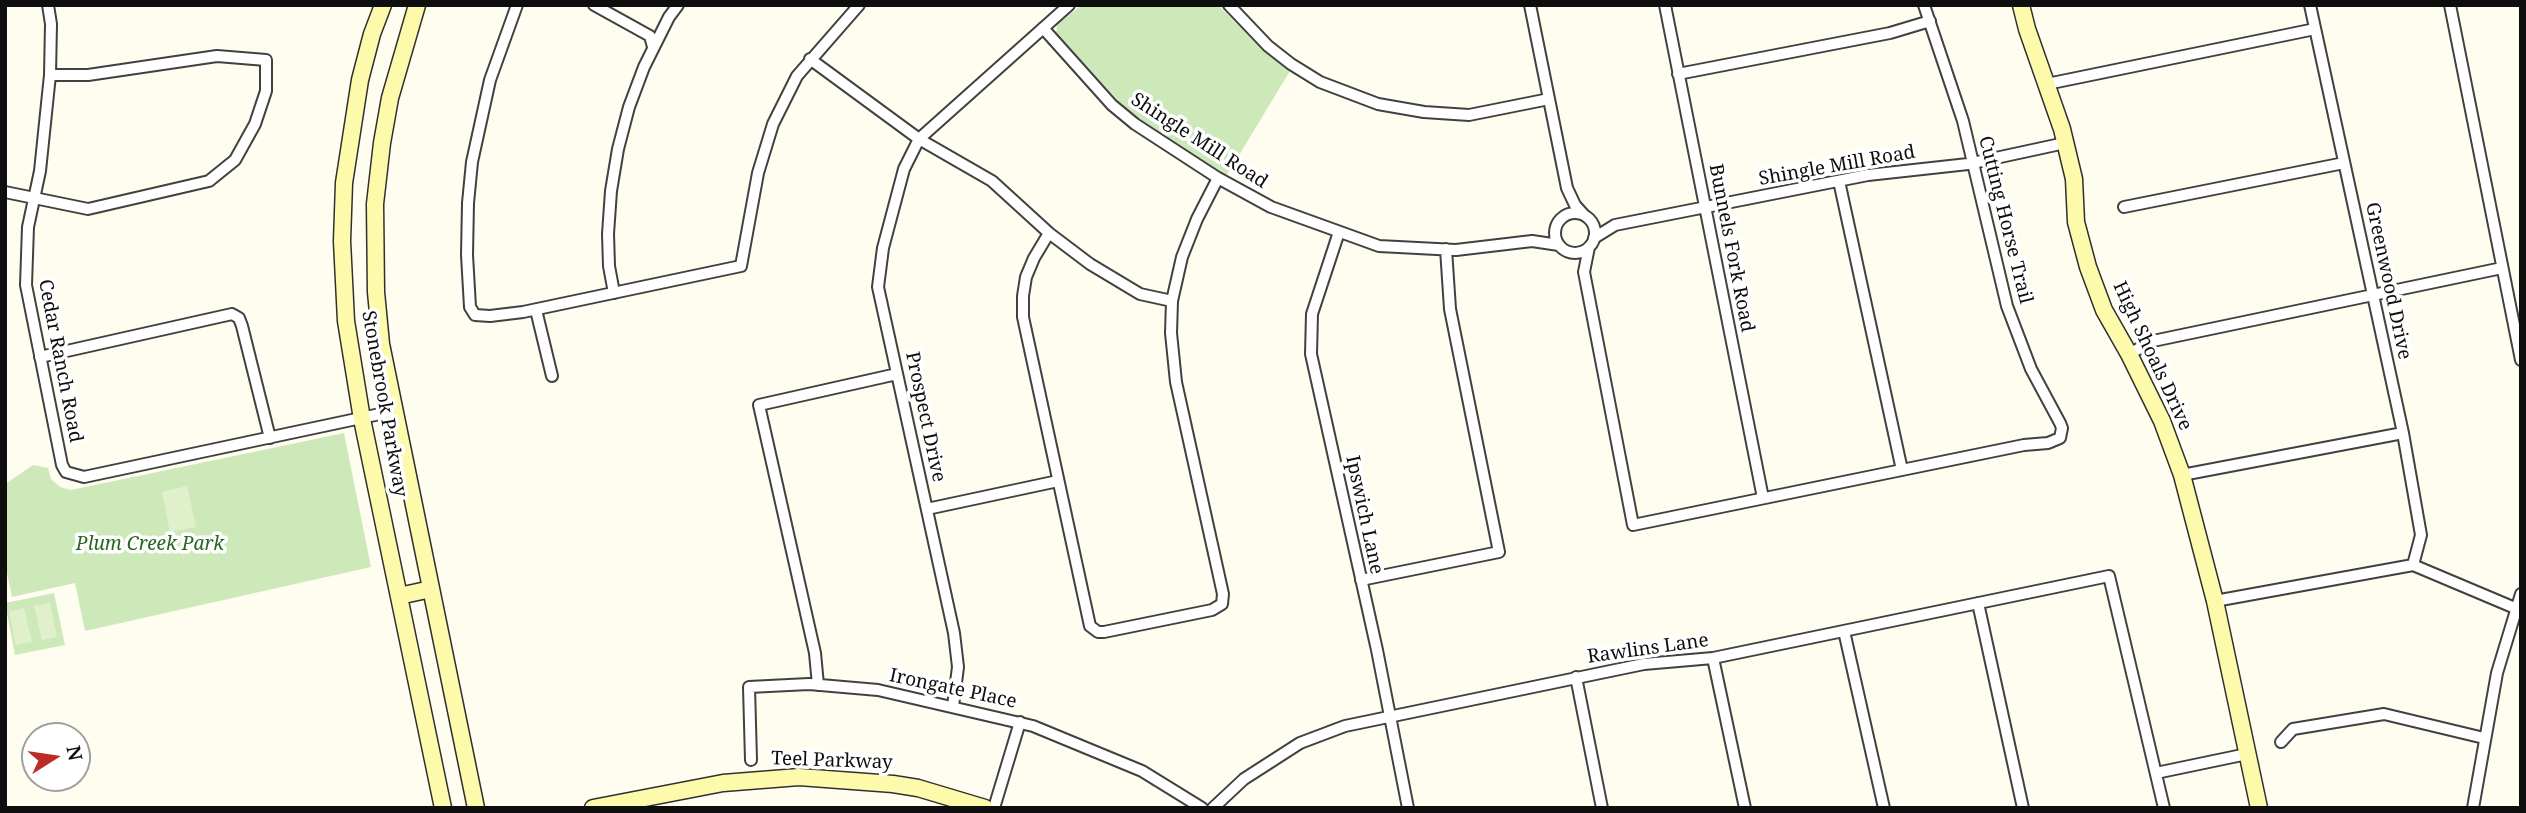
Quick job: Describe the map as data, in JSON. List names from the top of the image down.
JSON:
{
  "streets": {
    "main road": ["High Shoals Drive", "Stonebrook Parkway", "Teel Parkway"],
    "street": [
      "Shingle Mill Road",
      "Cutting Horse Trail",
      "Bunnels Fork Road",
      "Greenwood Drive",
      "Cedar Ranch Road",
      "Prospect Drive",
      "Ipswich Lane",
      "Rawlins Lane",
      "Irongate Place"
    ]
  },
  "crossings": [
    ["Shingle Mill Road", "Cutting Horse Trail"],
    ["Shingle Mill Road", "Bunnels Fork Road"],
    ["Shingle Mill Road", "High Shoals Drive"],
    ["Shingle Mill Road", "Ipswich Lane"],
    ["Prospect Drive", "Irongate Place"],
    ["Ipswich Lane", "Rawlins Lane"]
  ],
  "parks": ["Plum Creek Park"],
  "north": "right"
}
